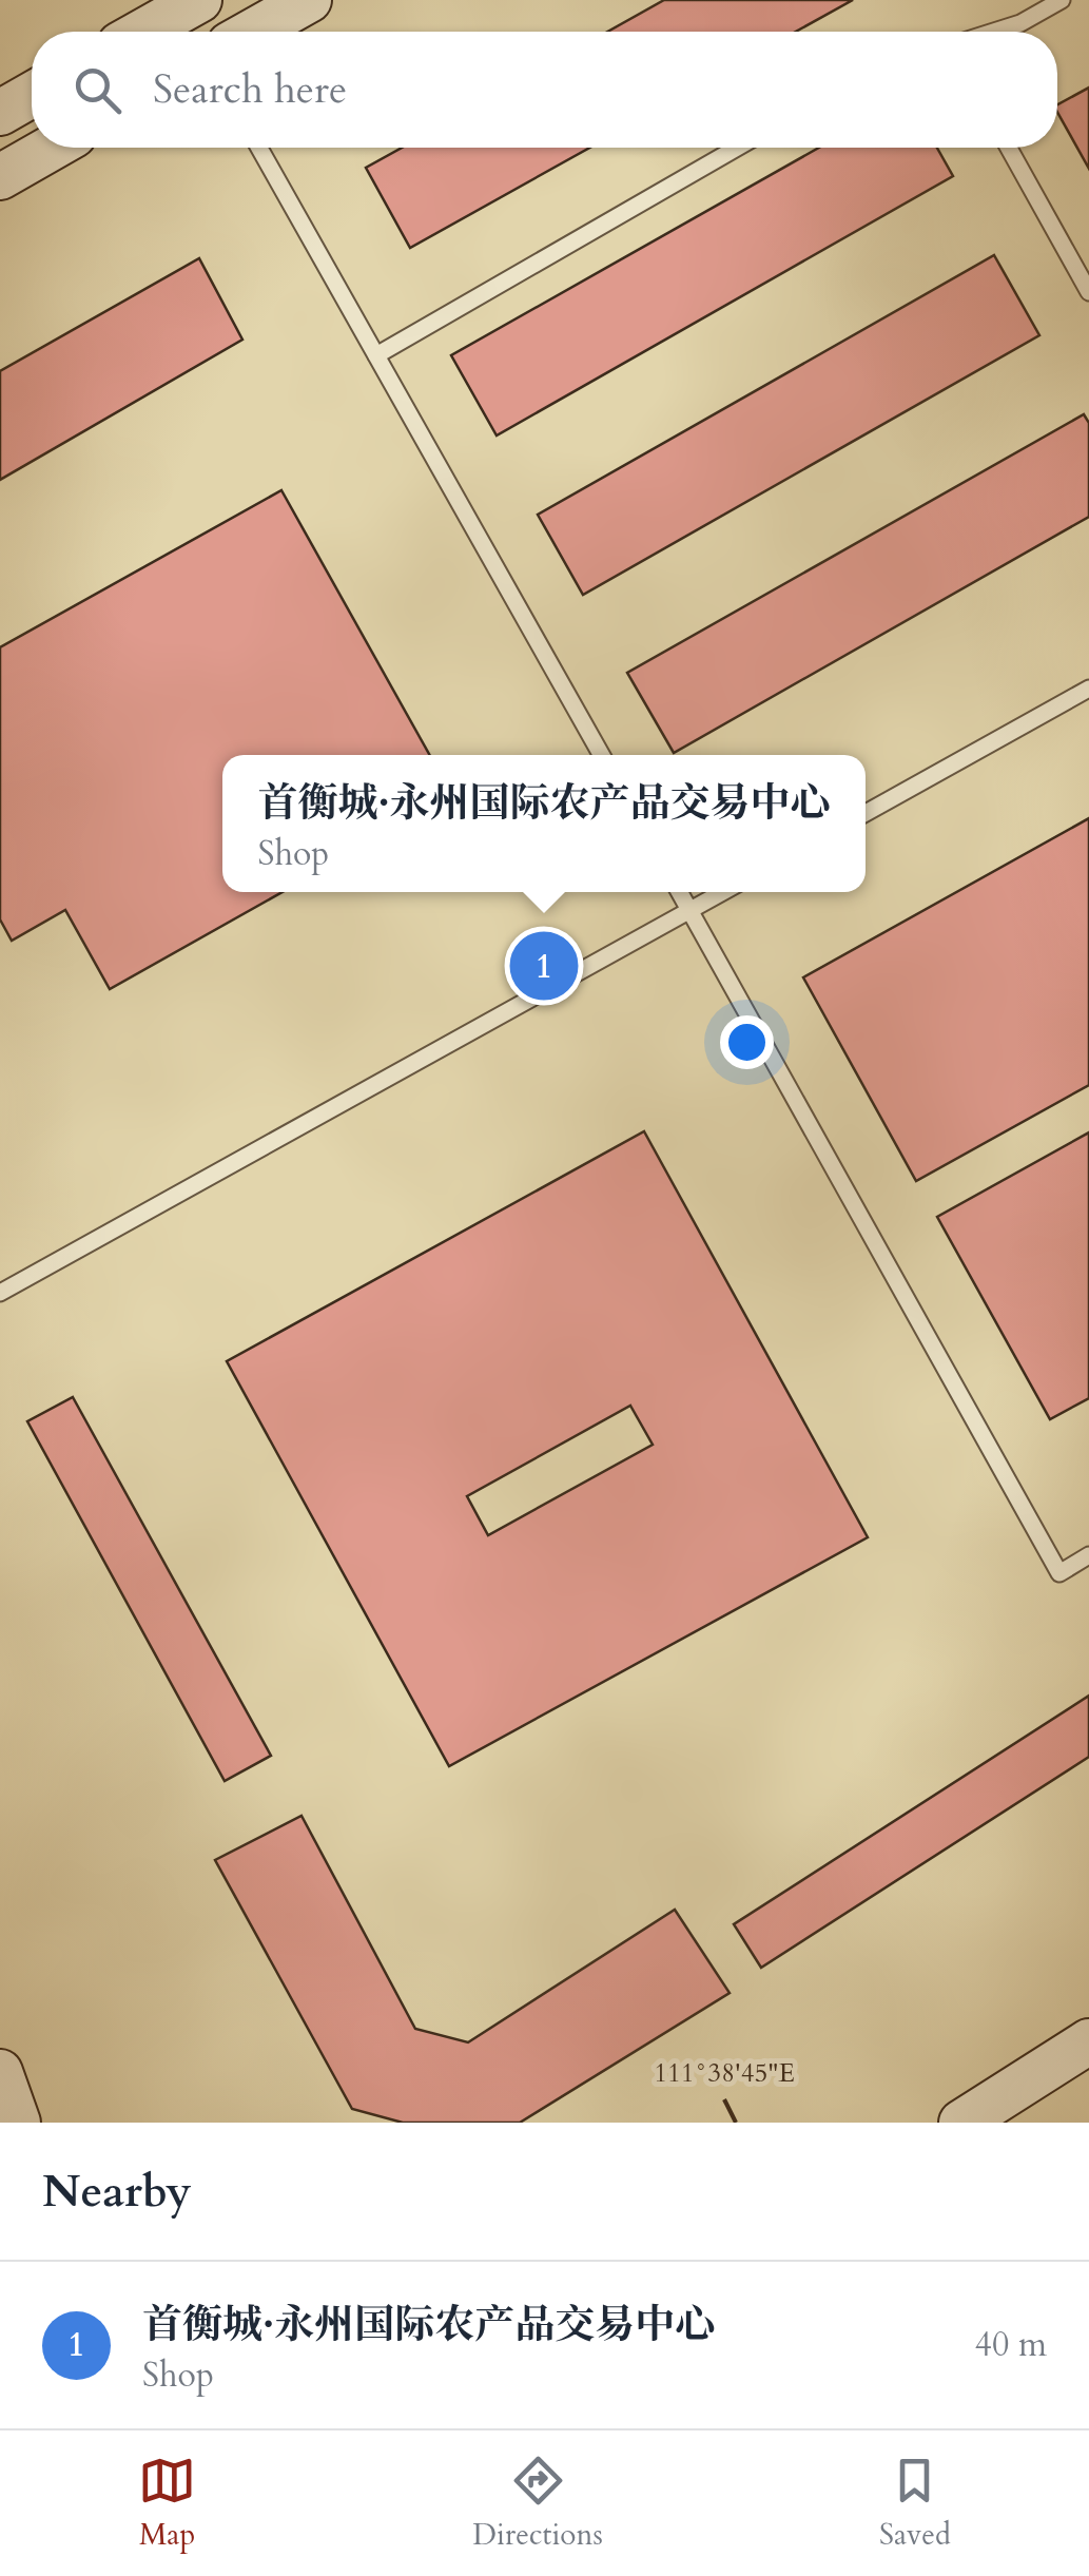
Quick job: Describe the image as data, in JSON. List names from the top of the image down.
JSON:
{
  "page": {
    "search": "Search here",
    "popup": ["首衡城·永州国际农产品交易中心", "Shop"],
    "pins": "1",
    "heading": "Nearby",
    "list": [
      {
        "mark": "1",
        "name": "首衡城·永州国际农产品交易中心",
        "note": "Shop",
        "value": "40 m"
      }
    ],
    "nav": ["Map", "Directions", "Saved"]
  },
  "coordinates": ["111°38'45\"E"]
}
